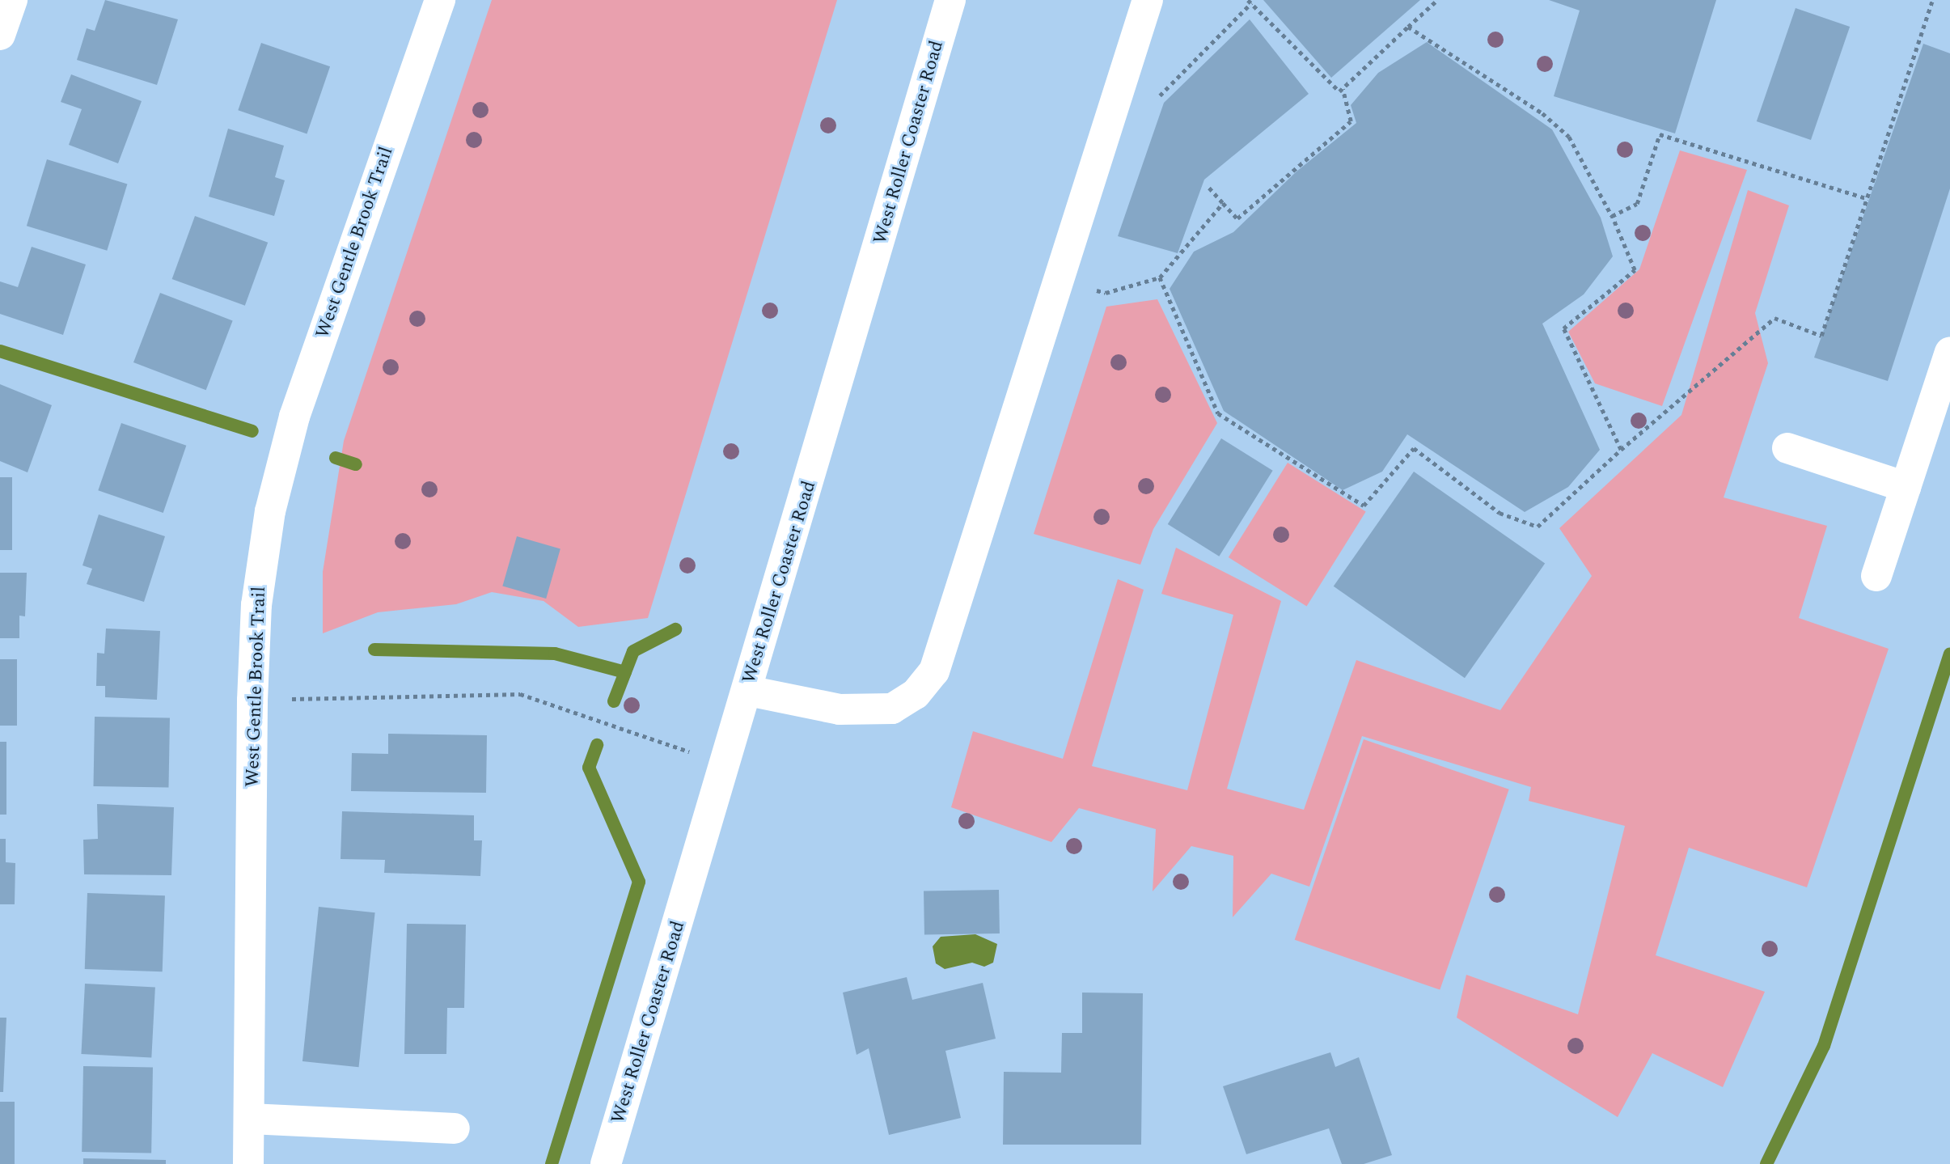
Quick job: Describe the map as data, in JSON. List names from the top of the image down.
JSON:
{
  "streets": {
    "street": ["West Roller Coaster Road", "West Gentle Brook Trail"]
  }
}
